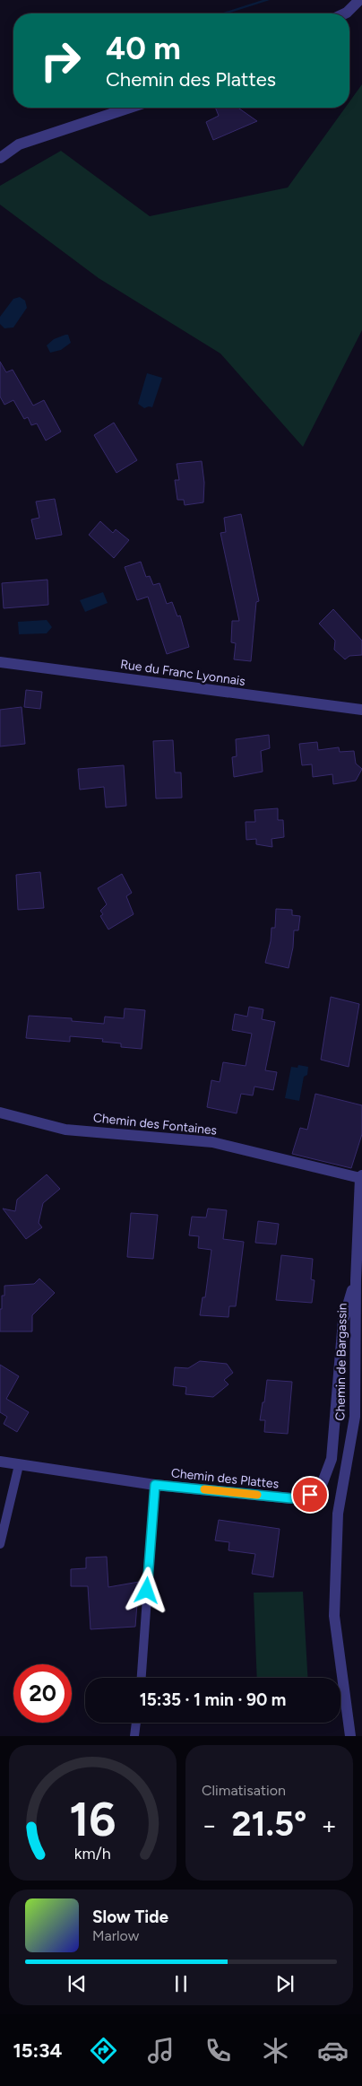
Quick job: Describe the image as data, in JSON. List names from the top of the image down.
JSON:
{
  "streets": {
    "street": [
      "Rue du Franc Lyonnais",
      "Chemin des Fontaines",
      "Chemin de Bargassin",
      "Chemin des Plattes"
    ]
  },
  "crossings": [
    ["Chemin des Fontaines", "Chemin de Bargassin"],
    ["Chemin de Bargassin", "Chemin des Plattes"]
  ],
  "page": {
    "turn": ["40 m", "Chemin des Plattes"],
    "limit": "20",
    "trip": "15:35 · 1 min · 90 m",
    "tile": "Climatisation",
    "heat": ["−", "21.5°", "+"],
    "song": ["Slow Tide", "Marlow"],
    "tabs": "15:34",
    "gauge": ["16", "km/h"]
  }
}
